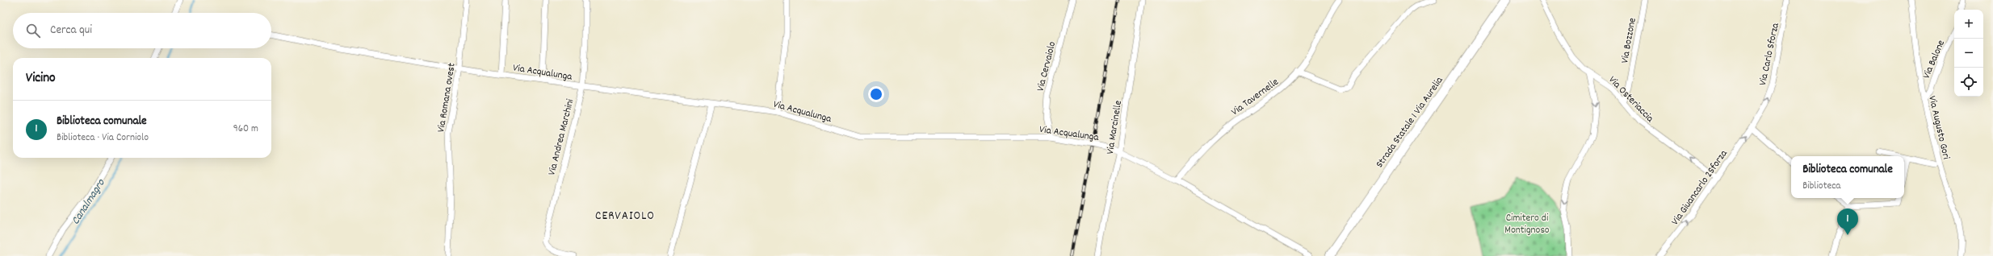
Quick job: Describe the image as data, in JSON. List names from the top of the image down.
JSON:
{
  "streets": {
    "main road": ["Strada Statale 1 Via Aurelia"],
    "street": [
      "Via Bozzone",
      "Via Carlo Sforza",
      "Via Balone",
      "Via Cervaiolo",
      "Via Acqualunga",
      "Via Tavernelle",
      "Via Romana ovest",
      "Via Osteriaccia",
      "Via Marcinelle",
      "Via Augusto Gori",
      "Via Andrea Marchini",
      "Via Giuancarlo 2Sforza"
    ]
  },
  "crossings": [
    ["Via Bozzone", "Via Osteriaccia"],
    ["Via Carlo Sforza", "Via Giuancarlo 2Sforza"],
    ["Via Balone", "Via Augusto Gori"],
    ["Via Cervaiolo", "Via Acqualunga"],
    ["Via Acqualunga", "Via Tavernelle"],
    ["Via Acqualunga", "Via Romana ovest"],
    ["Via Acqualunga", "Via Marcinelle"],
    ["Via Acqualunga", "Via Andrea Marchini"],
    ["Via Osteriaccia", "Via Giuancarlo 2Sforza"]
  ],
  "one_way": ["Via Carlo Sforza", "Via Osteriaccia", "Via Giuancarlo 2Sforza"],
  "districts": ["CERVAIOLO"],
  "water": ["Canalmagro"],
  "parks": ["Cimitero di Montignoso"],
  "page": {
    "map_buttons": ["+", "−"],
    "search": "Cerca qui",
    "heading": "Vicino",
    "list": [
      {
        "mark": "1",
        "name": "Biblioteca comunale",
        "note": "Biblioteca · Via Corniolo",
        "value": "960 m"
      }
    ],
    "popup": ["Biblioteca comunale", "Biblioteca"],
    "pins": "1"
  }
}
